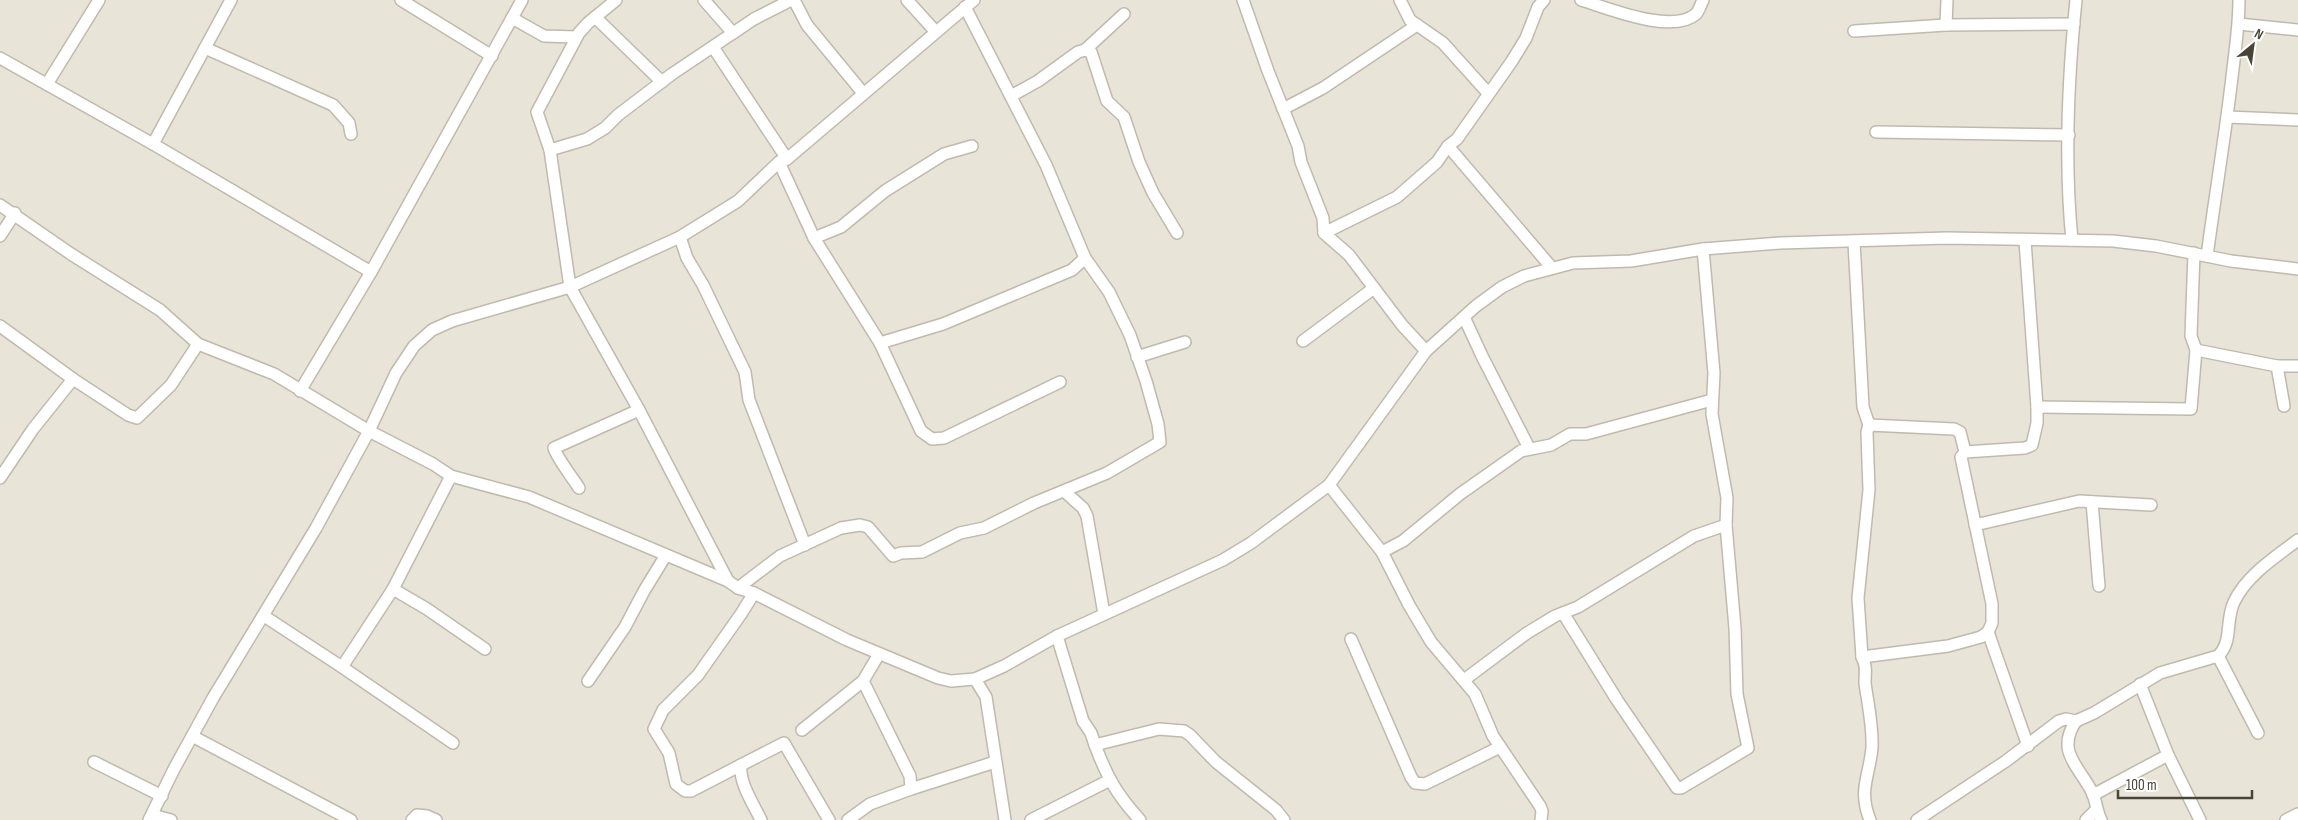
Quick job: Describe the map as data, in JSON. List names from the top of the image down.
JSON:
{
  "scale_bar": "100 m",
  "north": "top right"
}
